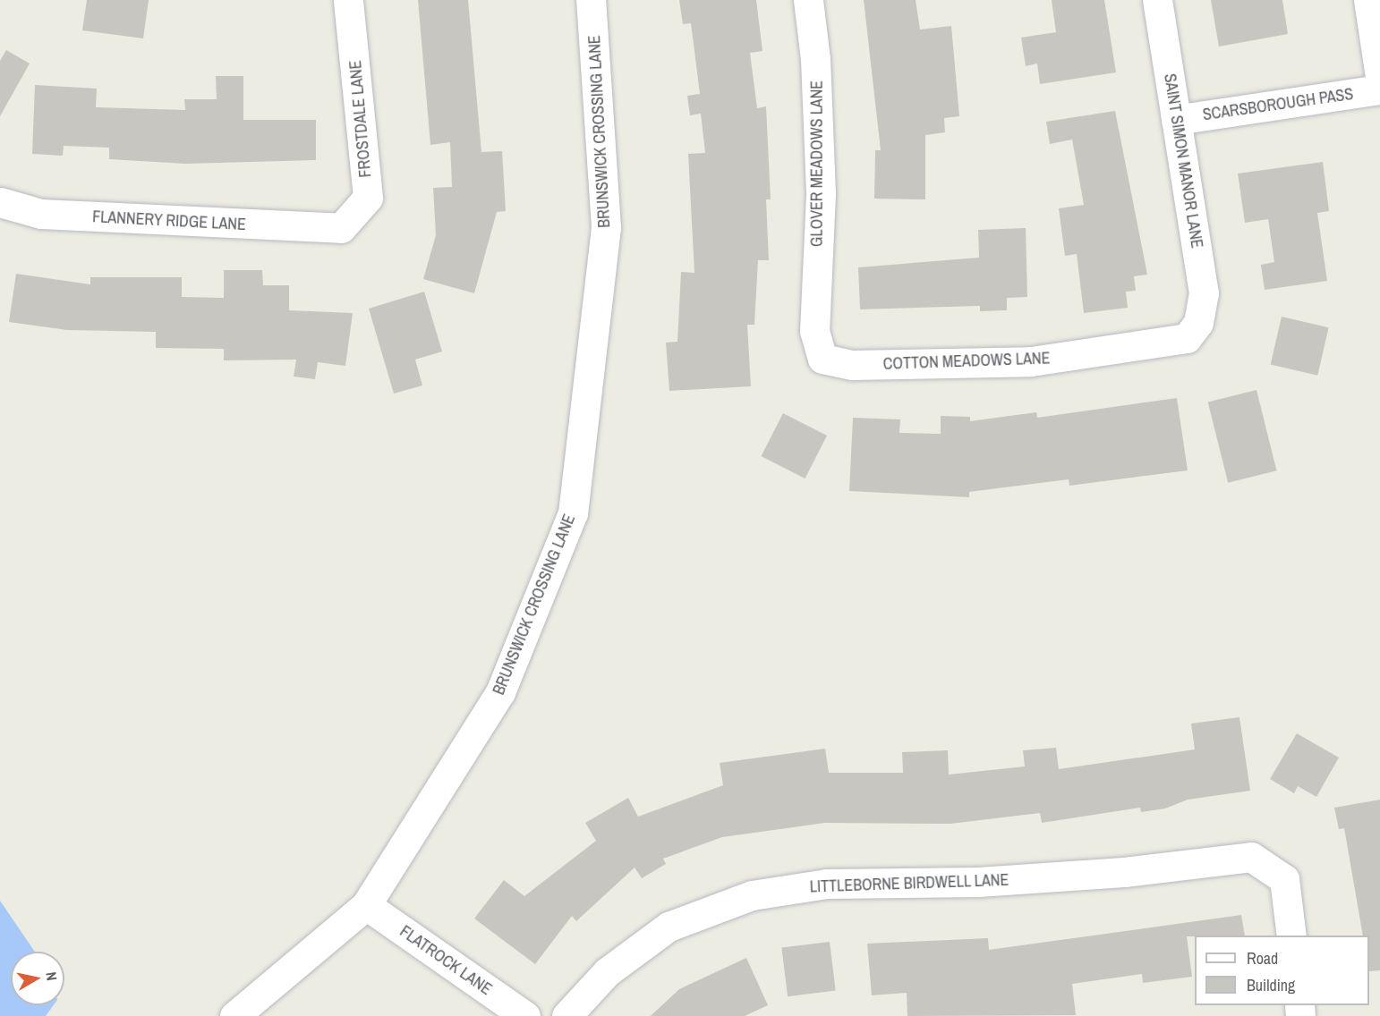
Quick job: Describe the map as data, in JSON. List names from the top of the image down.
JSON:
{
  "streets": {
    "street": [
      "SCARSBOROUGH PASS",
      "FROSTDALE LANE",
      "BRUNSWICK CROSSING LANE",
      "SAINT SIMON MANOR LANE",
      "GLOVER MEADOWS LANE",
      "FLANNERY RIDGE LANE",
      "COTTON MEADOWS LANE",
      "LITTLEBORNE BIRDWELL LANE",
      "FLATROCK LANE"
    ]
  },
  "crossings": [
    ["SCARSBOROUGH PASS", "SAINT SIMON MANOR LANE"],
    ["FROSTDALE LANE", "FLANNERY RIDGE LANE"],
    ["BRUNSWICK CROSSING LANE", "FLATROCK LANE"],
    ["SAINT SIMON MANOR LANE", "COTTON MEADOWS LANE"],
    ["GLOVER MEADOWS LANE", "COTTON MEADOWS LANE"]
  ],
  "legend": ["Road", "Building"],
  "north": "right"
}
